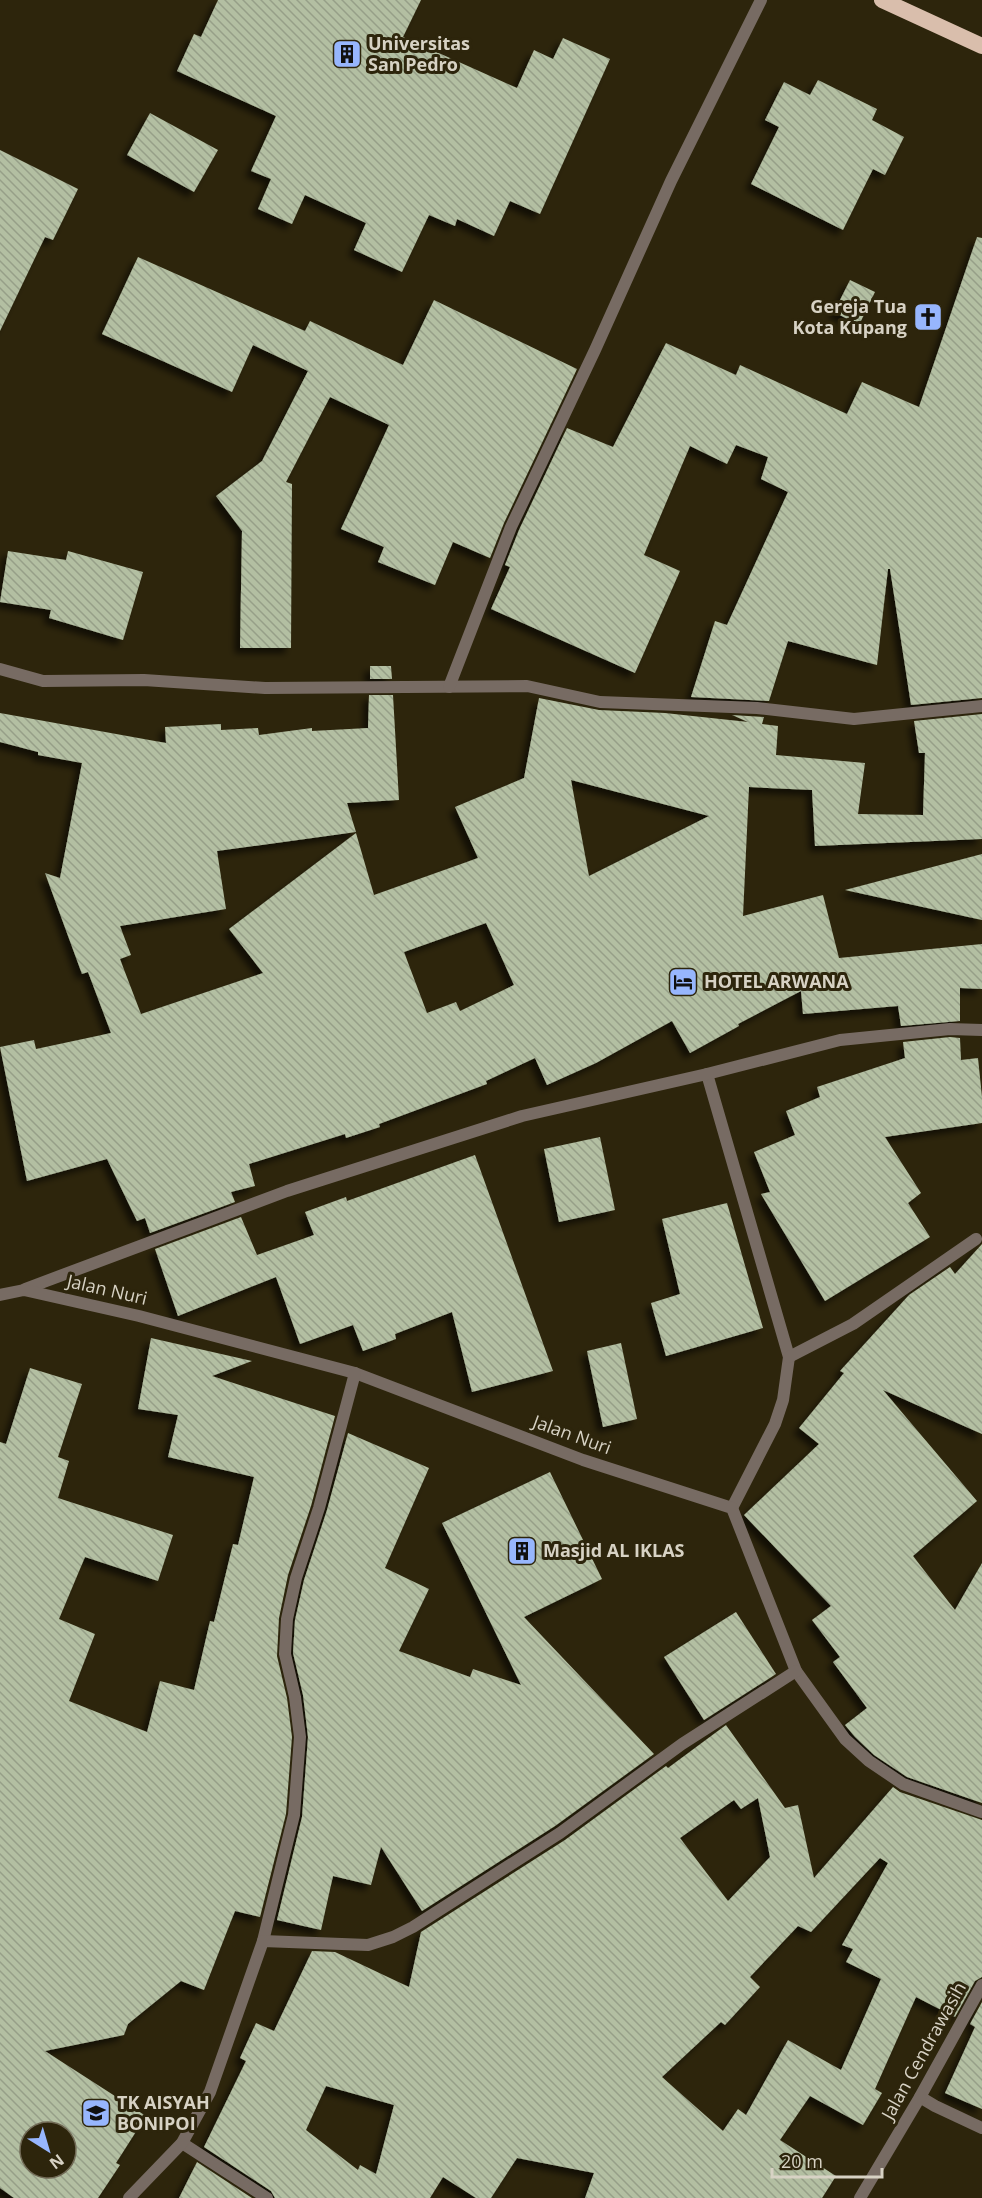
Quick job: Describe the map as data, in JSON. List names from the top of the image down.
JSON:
{
  "streets": {
    "street": ["Jalan Nuri", "Jalan Cendrawasih"]
  },
  "places": {
    "building": ["Universitas San Pedro", "Masjid AL IKLAS"],
    "church": ["Gereja Tua Kota Kupang"],
    "hotel": ["HOTEL ARWANA"],
    "school or university": ["TK AISYAH BONIPOI"]
  },
  "scale_bar": "20 m",
  "north": "bottom right"
}
